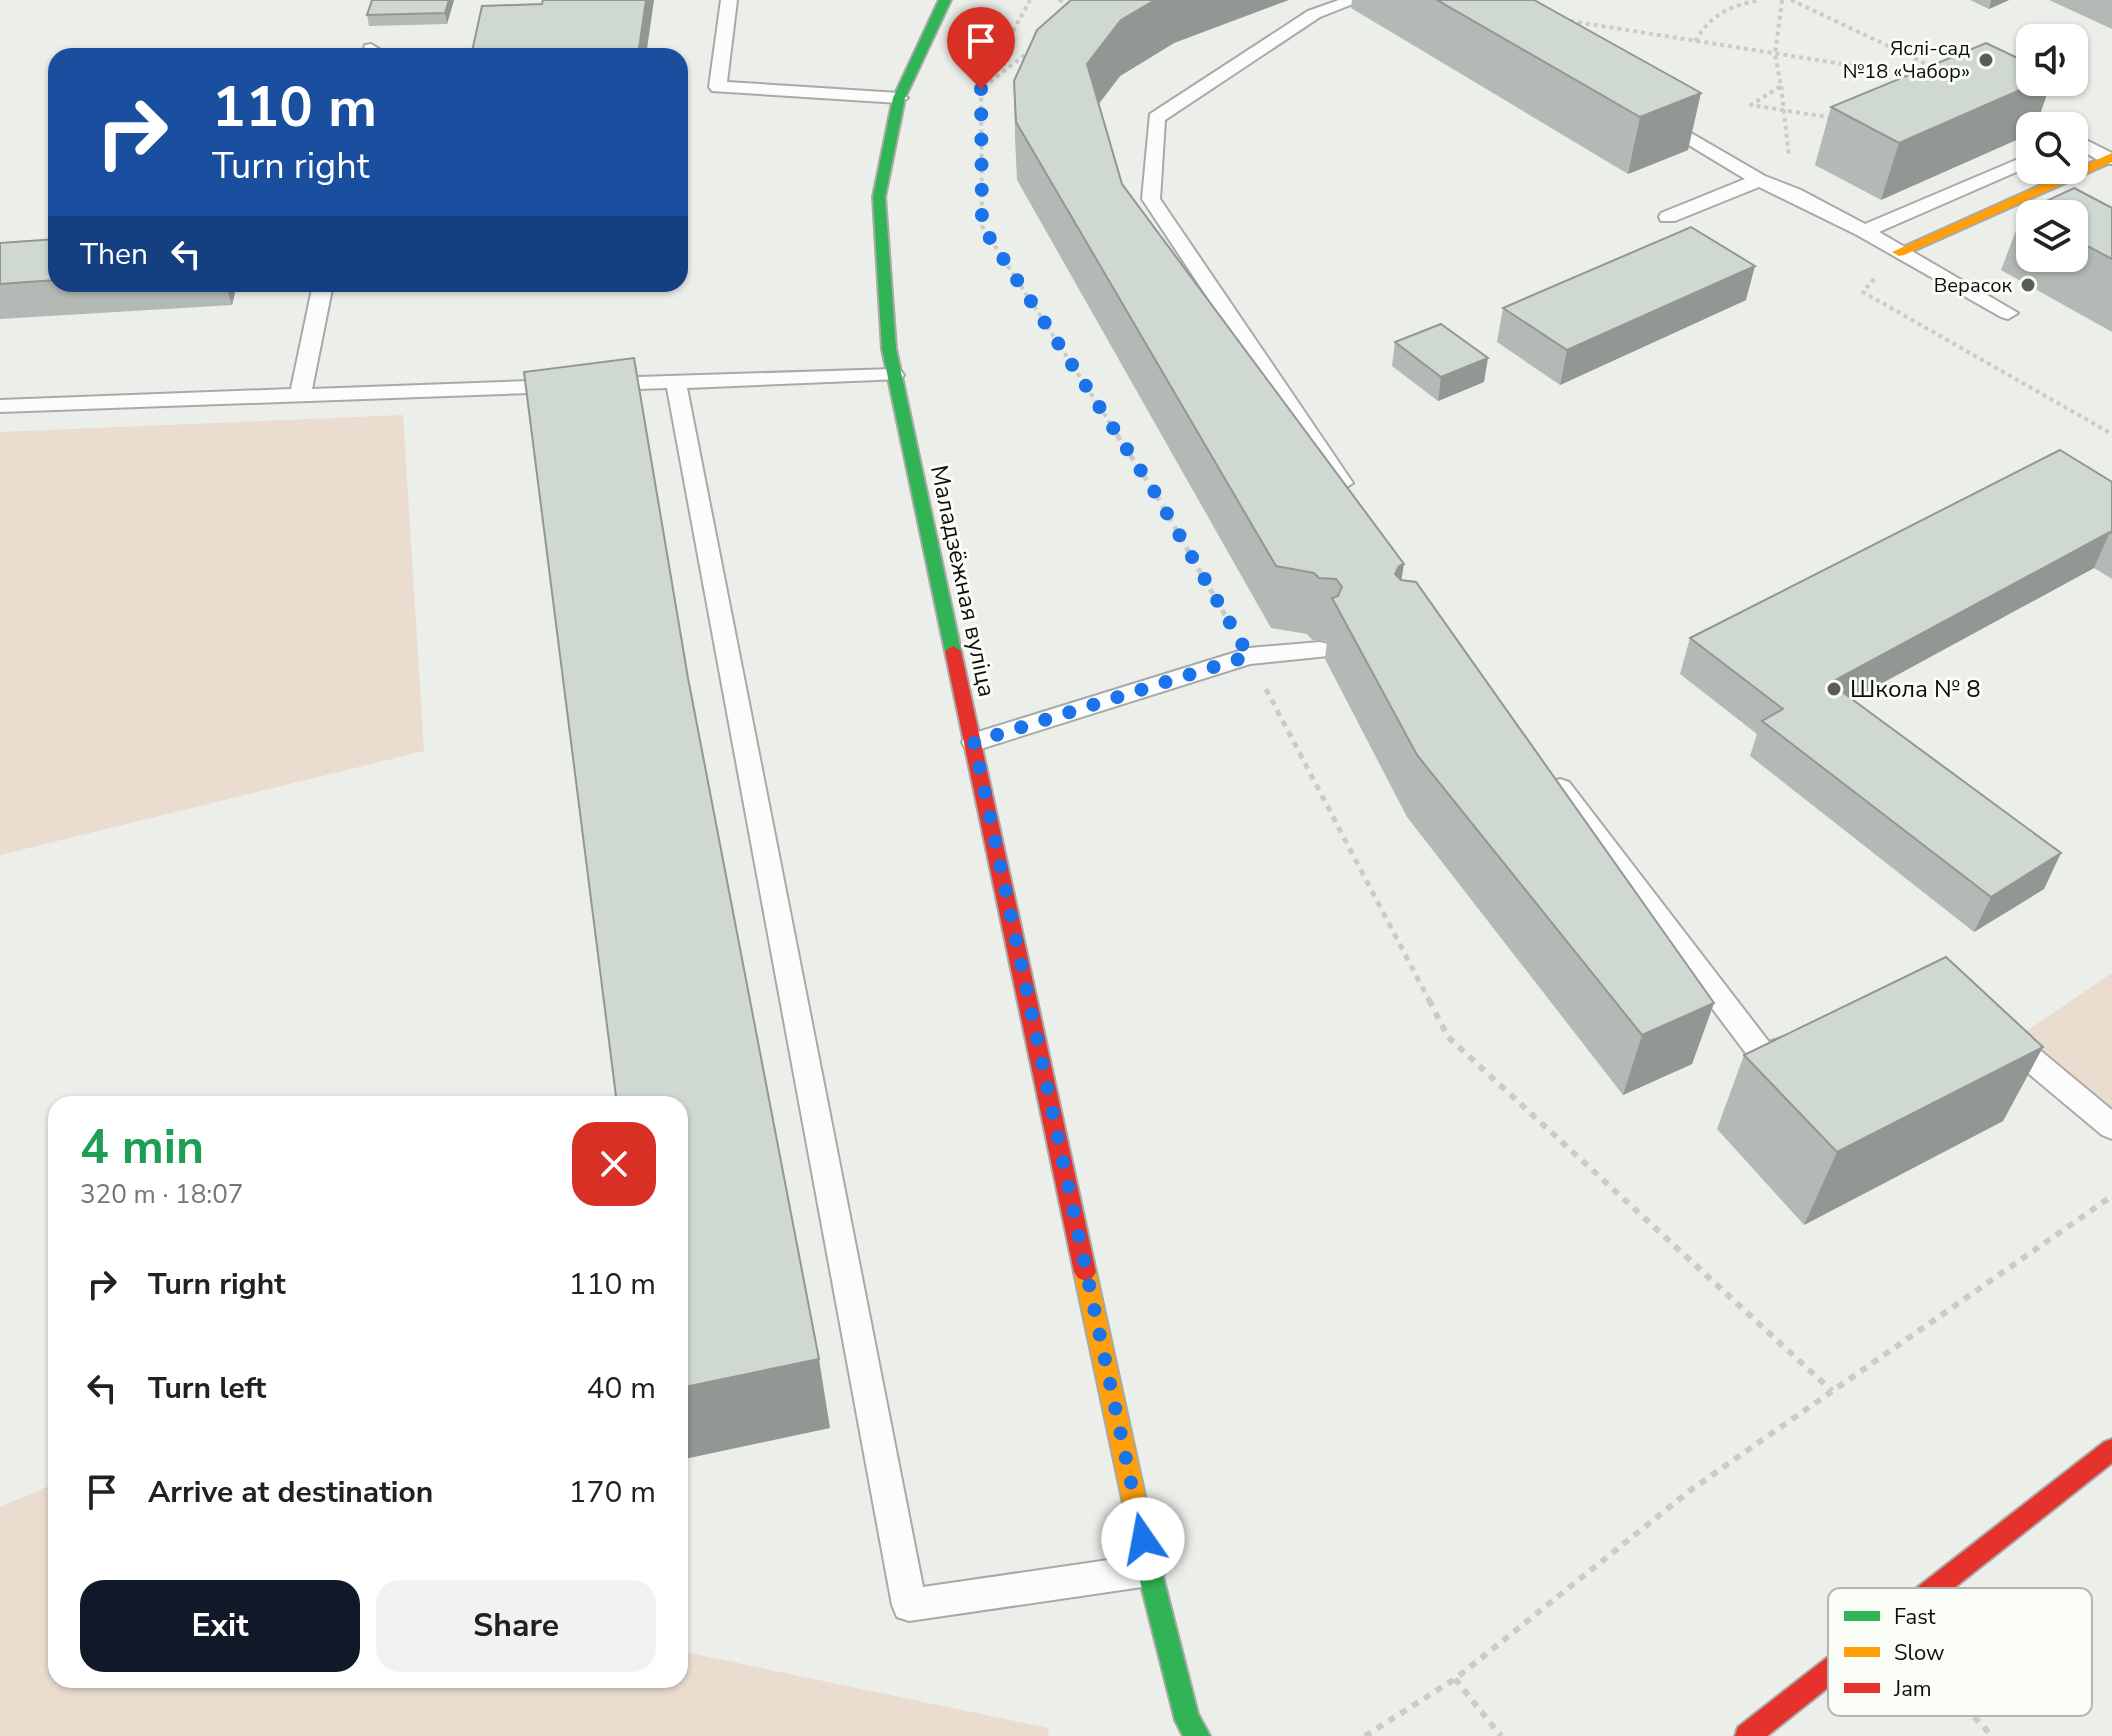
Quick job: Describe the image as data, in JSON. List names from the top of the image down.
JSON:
{
  "streets": {
    "street": ["Маладзёжная вуліца"]
  },
  "places": ["Яслі-сад №18 «Чабор»", "Верасок", "Школа № 8"],
  "legend": ["Fast", "Slow", "Jam"],
  "page": {
    "turn": ["110 m", "Turn right"],
    "then": "Then",
    "heading": ["4 min", "320 m · 18:07"],
    "list": [
      {
        "name": "Turn right",
        "value": "110 m"
      },
      {
        "name": "Turn left",
        "value": "40 m"
      },
      {
        "name": "Arrive at destination",
        "value": "170 m"
      }
    ],
    "buttons": ["Exit", "Share"]
  }
}
